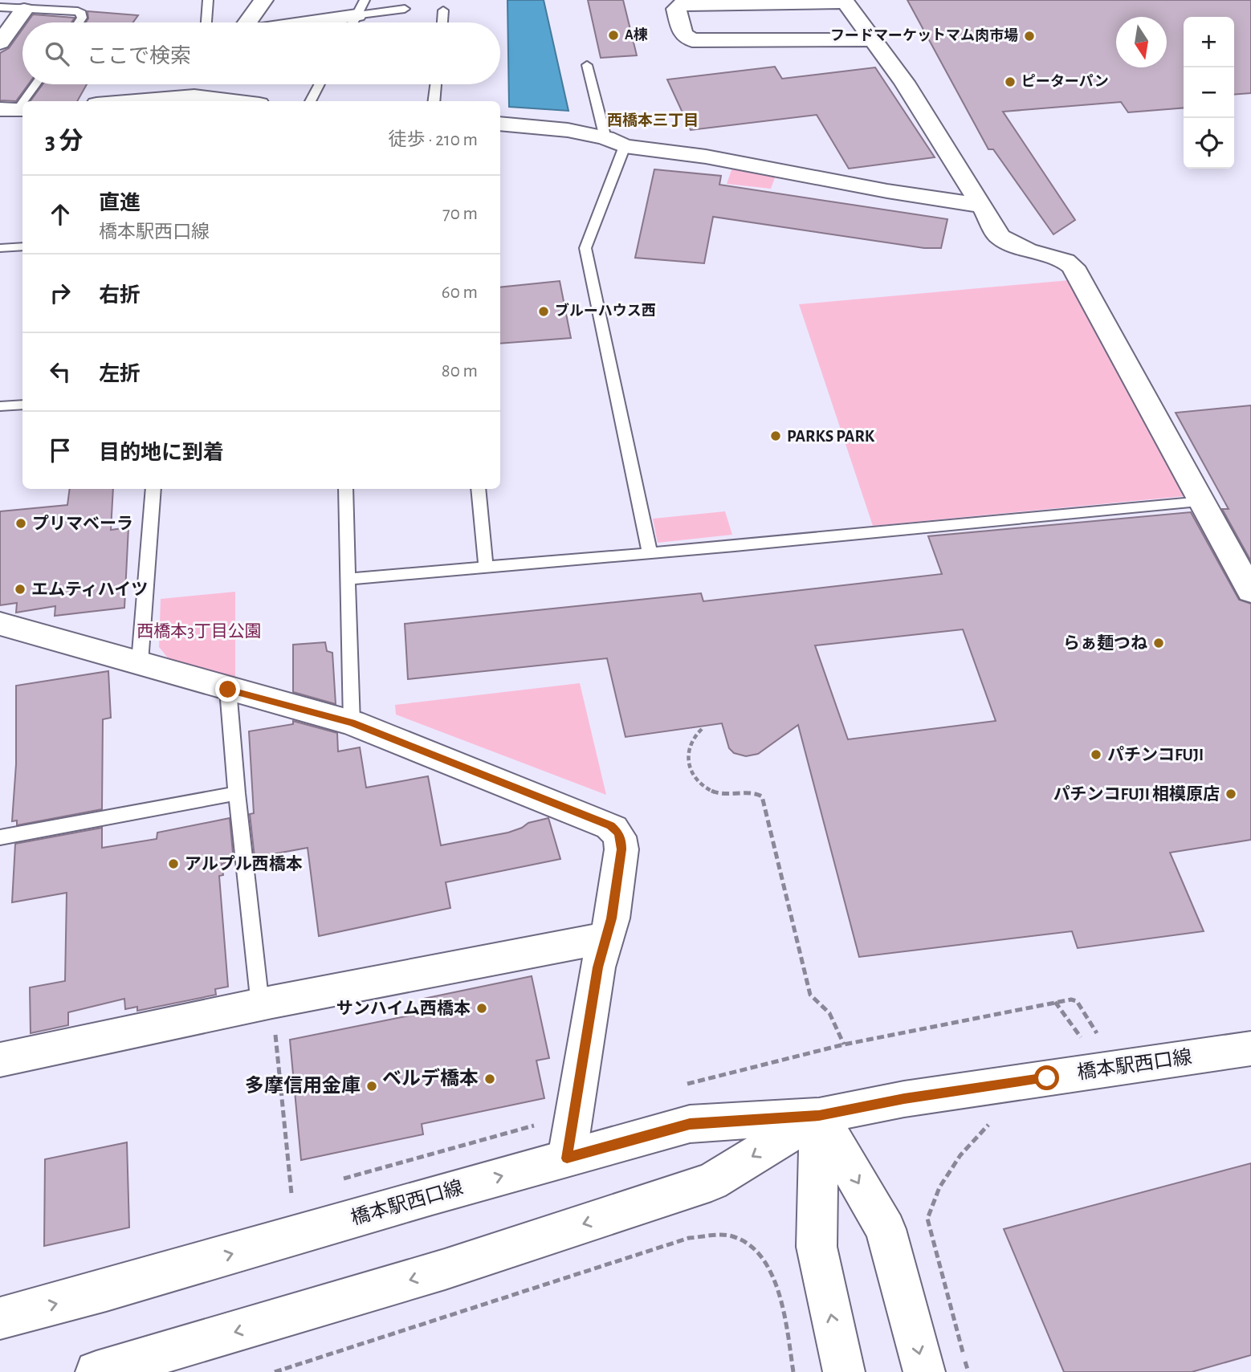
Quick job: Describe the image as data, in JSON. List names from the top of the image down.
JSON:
{
  "streets": {
    "street": ["橋本駅西口線"]
  },
  "districts": ["西橋本三丁目"],
  "parks": ["西橋本3丁目公園"],
  "places": [
    "A棟",
    "フードマーケットマム肉市場",
    "ピーターパン",
    "ブルーハウス西",
    "PARKS PARK",
    "プリマベーラ",
    "エムティハイツ",
    "らぁ麺つね",
    "パチンコFUJI",
    "パチンコFUJI 相模原店",
    "アルプル西橋本",
    "サンハイム西橋本",
    "ベルデ橋本",
    "多摩信用金庫"
  ],
  "north": "bottom",
  "page": {
    "map_buttons": ["+", "−"],
    "search": "ここで検索",
    "heading": ["3 分", "徒歩 · 210 m"],
    "list": [
      ["直進", "橋本駅西口線", "70 m"],
      ["右折", "60 m"],
      ["左折", "80 m"],
      "目的地に到着"
    ]
  }
}
